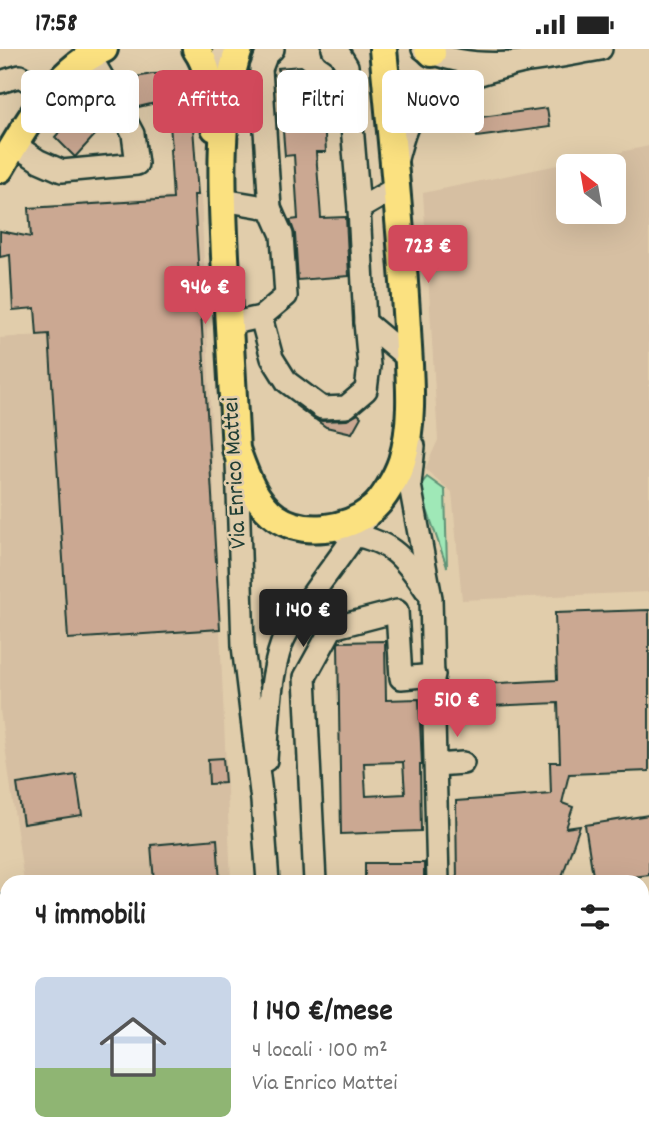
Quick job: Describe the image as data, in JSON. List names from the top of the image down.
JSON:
{
  "streets": {
    "main road": ["Via Enrico Mattei"]
  },
  "north": "top left",
  "page": {
    "status": "17:58",
    "chip": [
      "Compra",
      "Affitta",
      "Filtri",
      "Nuovo"
    ],
    "price": [
      "723 €",
      "946 €",
      "1 140 €",
      "510 €"
    ],
    "heading": "4 immobili",
    "list": [
      {
        "name": "1 140 €/mese",
        "note": "4 locali · 100 m² · Via Enrico Mattei"
      }
    ]
  }
}
